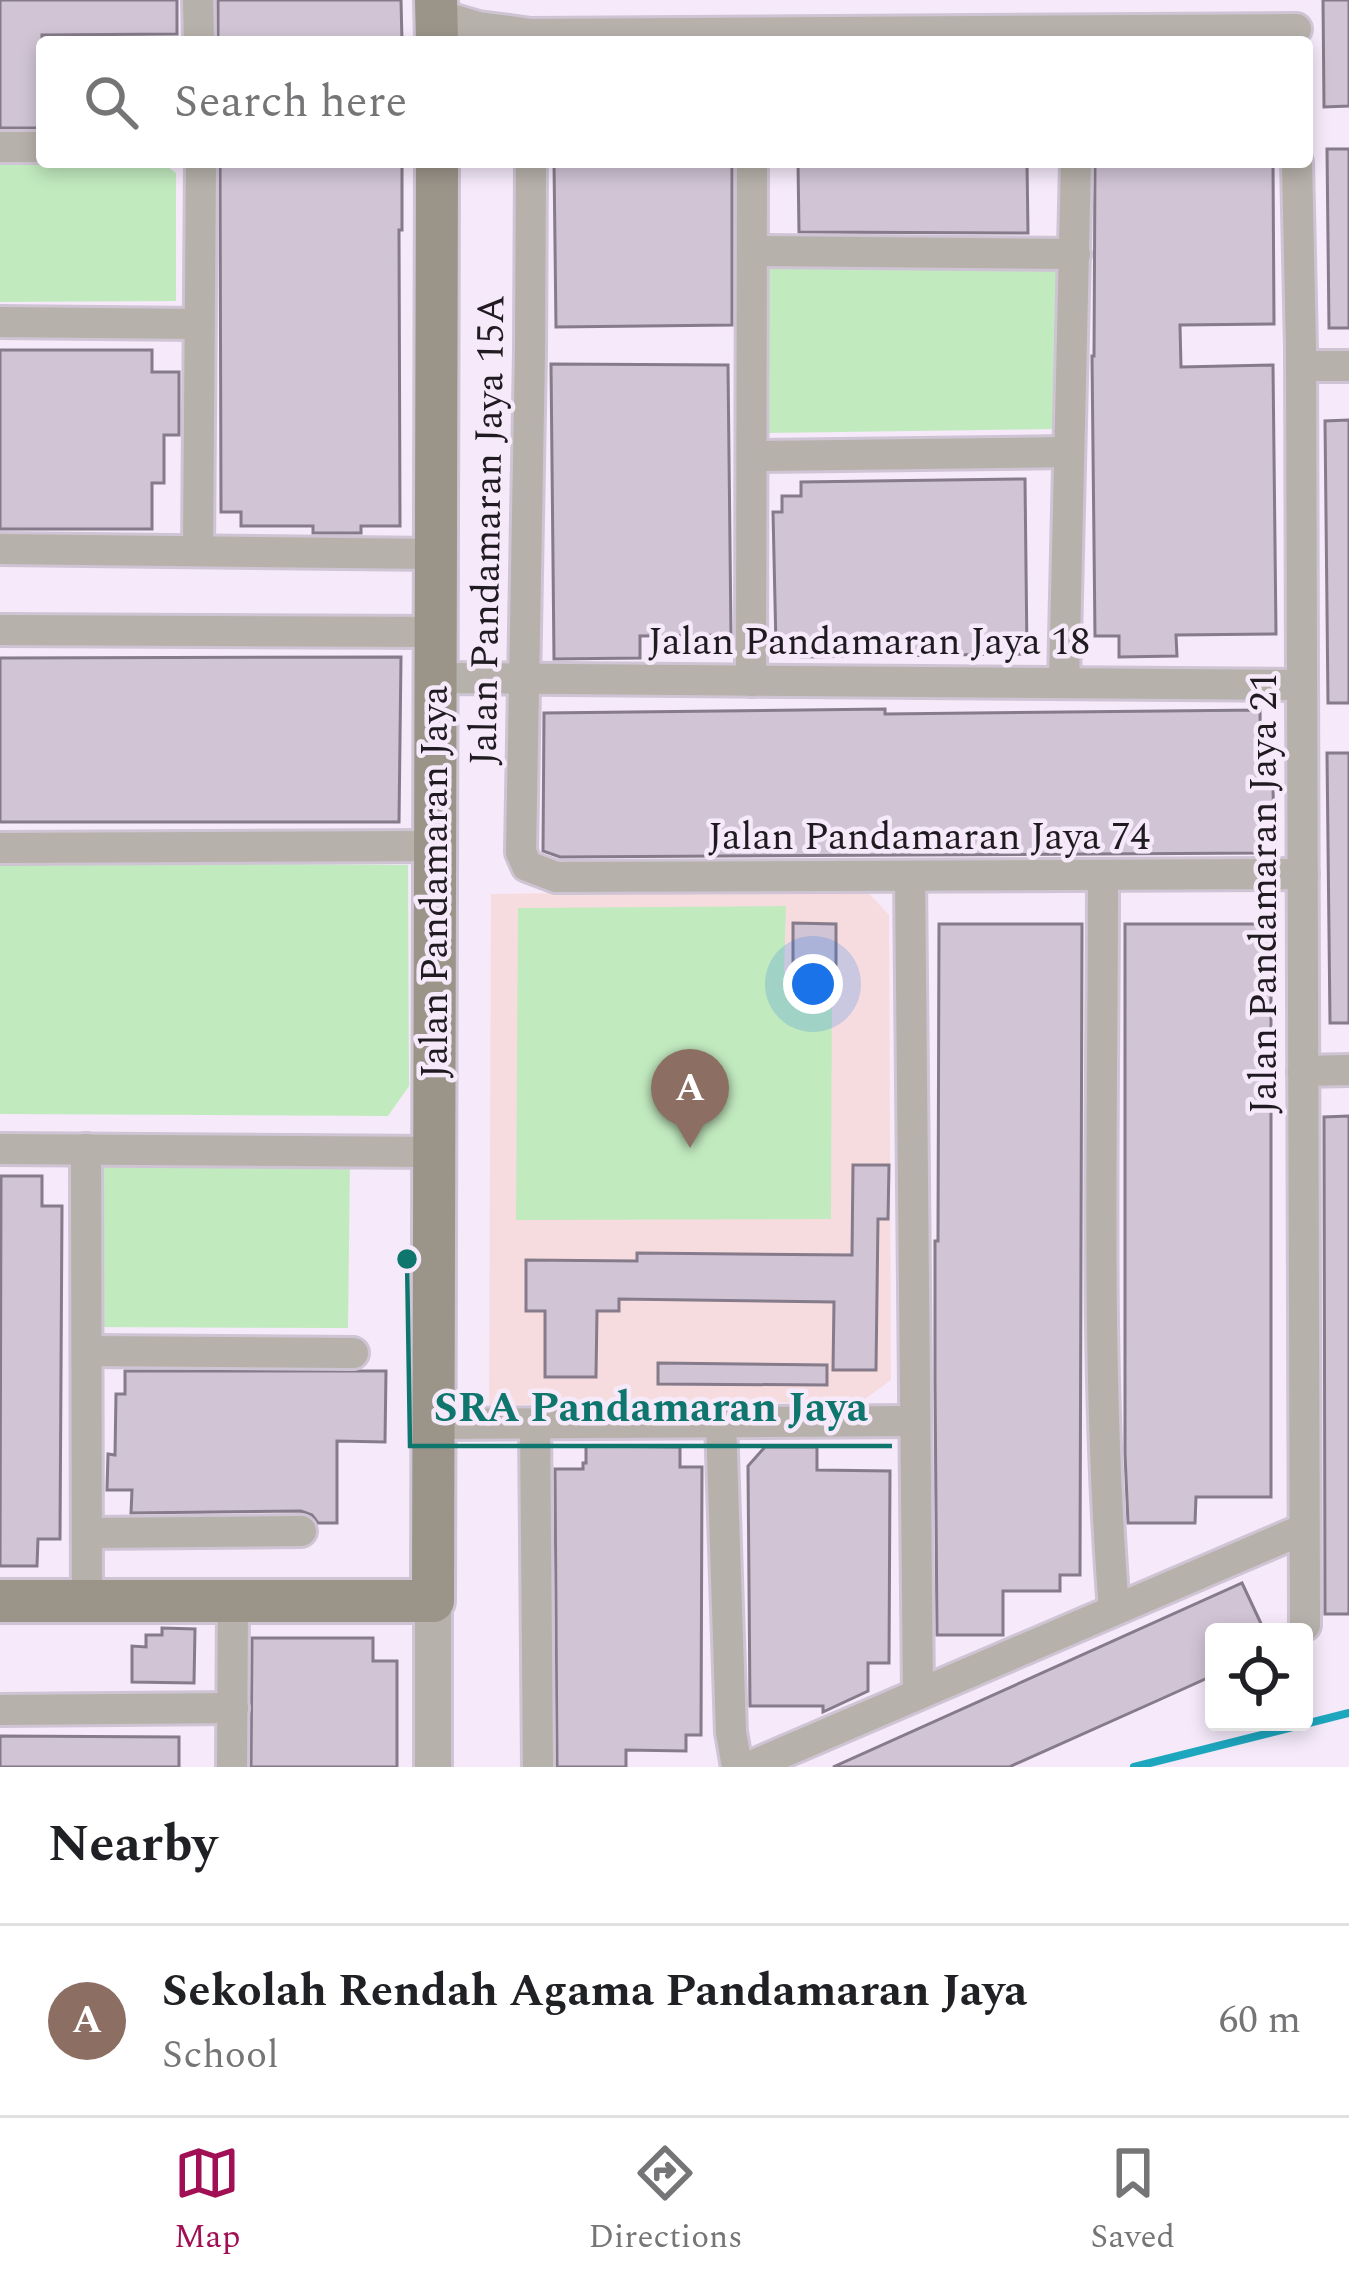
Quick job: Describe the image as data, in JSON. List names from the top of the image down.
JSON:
{
  "streets": {
    "main road": ["Jalan Pandamaran Jaya"],
    "street": [
      "Jalan Pandamaran Jaya 15A",
      "Jalan Pandamaran Jaya 18",
      "Jalan Pandamaran Jaya 74",
      "Jalan Pandamaran Jaya 21"
    ]
  },
  "crossings": [
    ["Jalan Pandamaran Jaya 15A", "Jalan Pandamaran Jaya 18"],
    ["Jalan Pandamaran Jaya 15A", "Jalan Pandamaran Jaya 74"],
    ["Jalan Pandamaran Jaya 18", "Jalan Pandamaran Jaya"],
    ["Jalan Pandamaran Jaya 18", "Jalan Pandamaran Jaya 21"],
    ["Jalan Pandamaran Jaya 74", "Jalan Pandamaran Jaya 21"]
  ],
  "places": ["SRA Pandamaran Jaya"],
  "page": {
    "search": "Search here",
    "pins": "A",
    "heading": "Nearby",
    "list": [
      {
        "mark": "A",
        "name": "Sekolah Rendah Agama Pandamaran Jaya",
        "note": "School",
        "value": "60 m"
      }
    ],
    "nav": ["Map", "Directions", "Saved"]
  }
}
